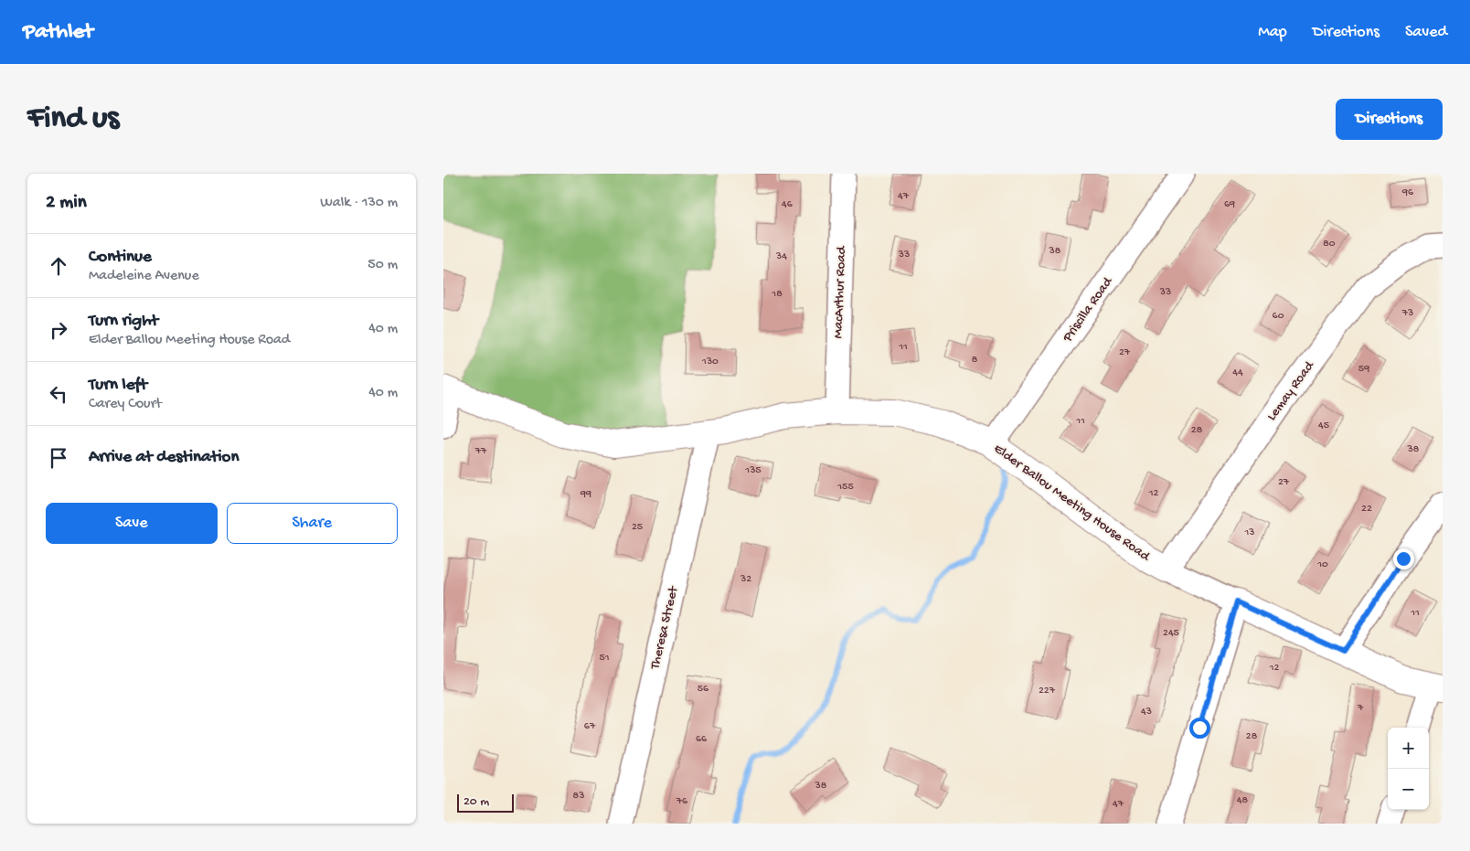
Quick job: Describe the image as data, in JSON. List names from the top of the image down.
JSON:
{
  "streets": {
    "street": [
      "MacArthur Road",
      "Priscilla Road",
      "Lemay Road",
      "Elder Ballou Meeting House Road",
      "Theresa Street"
    ]
  },
  "crossings": [
    ["MacArthur Road", "Elder Ballou Meeting House Road"],
    ["Priscilla Road", "Elder Ballou Meeting House Road"],
    ["Lemay Road", "Elder Ballou Meeting House Road"],
    ["Elder Ballou Meeting House Road", "Theresa Street"]
  ],
  "house_numbers": [
    "96",
    "47",
    "46",
    "69",
    "80",
    "38",
    "33",
    "34",
    "33",
    "18",
    "73",
    "60",
    "11",
    "27",
    "8",
    "130",
    "59",
    "44",
    "11",
    "45",
    "28",
    "38",
    "77",
    "135",
    "27",
    "155",
    "12",
    "99",
    "22",
    "25",
    "13",
    "10",
    "32",
    "11",
    "245",
    "51",
    "12",
    "56",
    "227",
    "7",
    "43",
    "67",
    "28",
    "66",
    "38",
    "83",
    "48",
    "76",
    "47"
  ],
  "scale_bar": "20 m",
  "page": {
    "header": "Pathlet",
    "nav": ["Map", "Directions", "Saved"],
    "buttons": [
      "Directions",
      ["Save", "Share"]
    ],
    "title": "Find us",
    "heading": ["2 min", "Walk · 130 m"],
    "list": [
      ["Continue", "Madeleine Avenue", "50 m"],
      ["Turn right", "Elder Ballou Meeting House Road", "40 m"],
      ["Turn left", "Carey Court", "40 m"],
      "Arrive at destination"
    ],
    "map_buttons": ["+", "−"],
    "scale": "20 m"
  }
}
